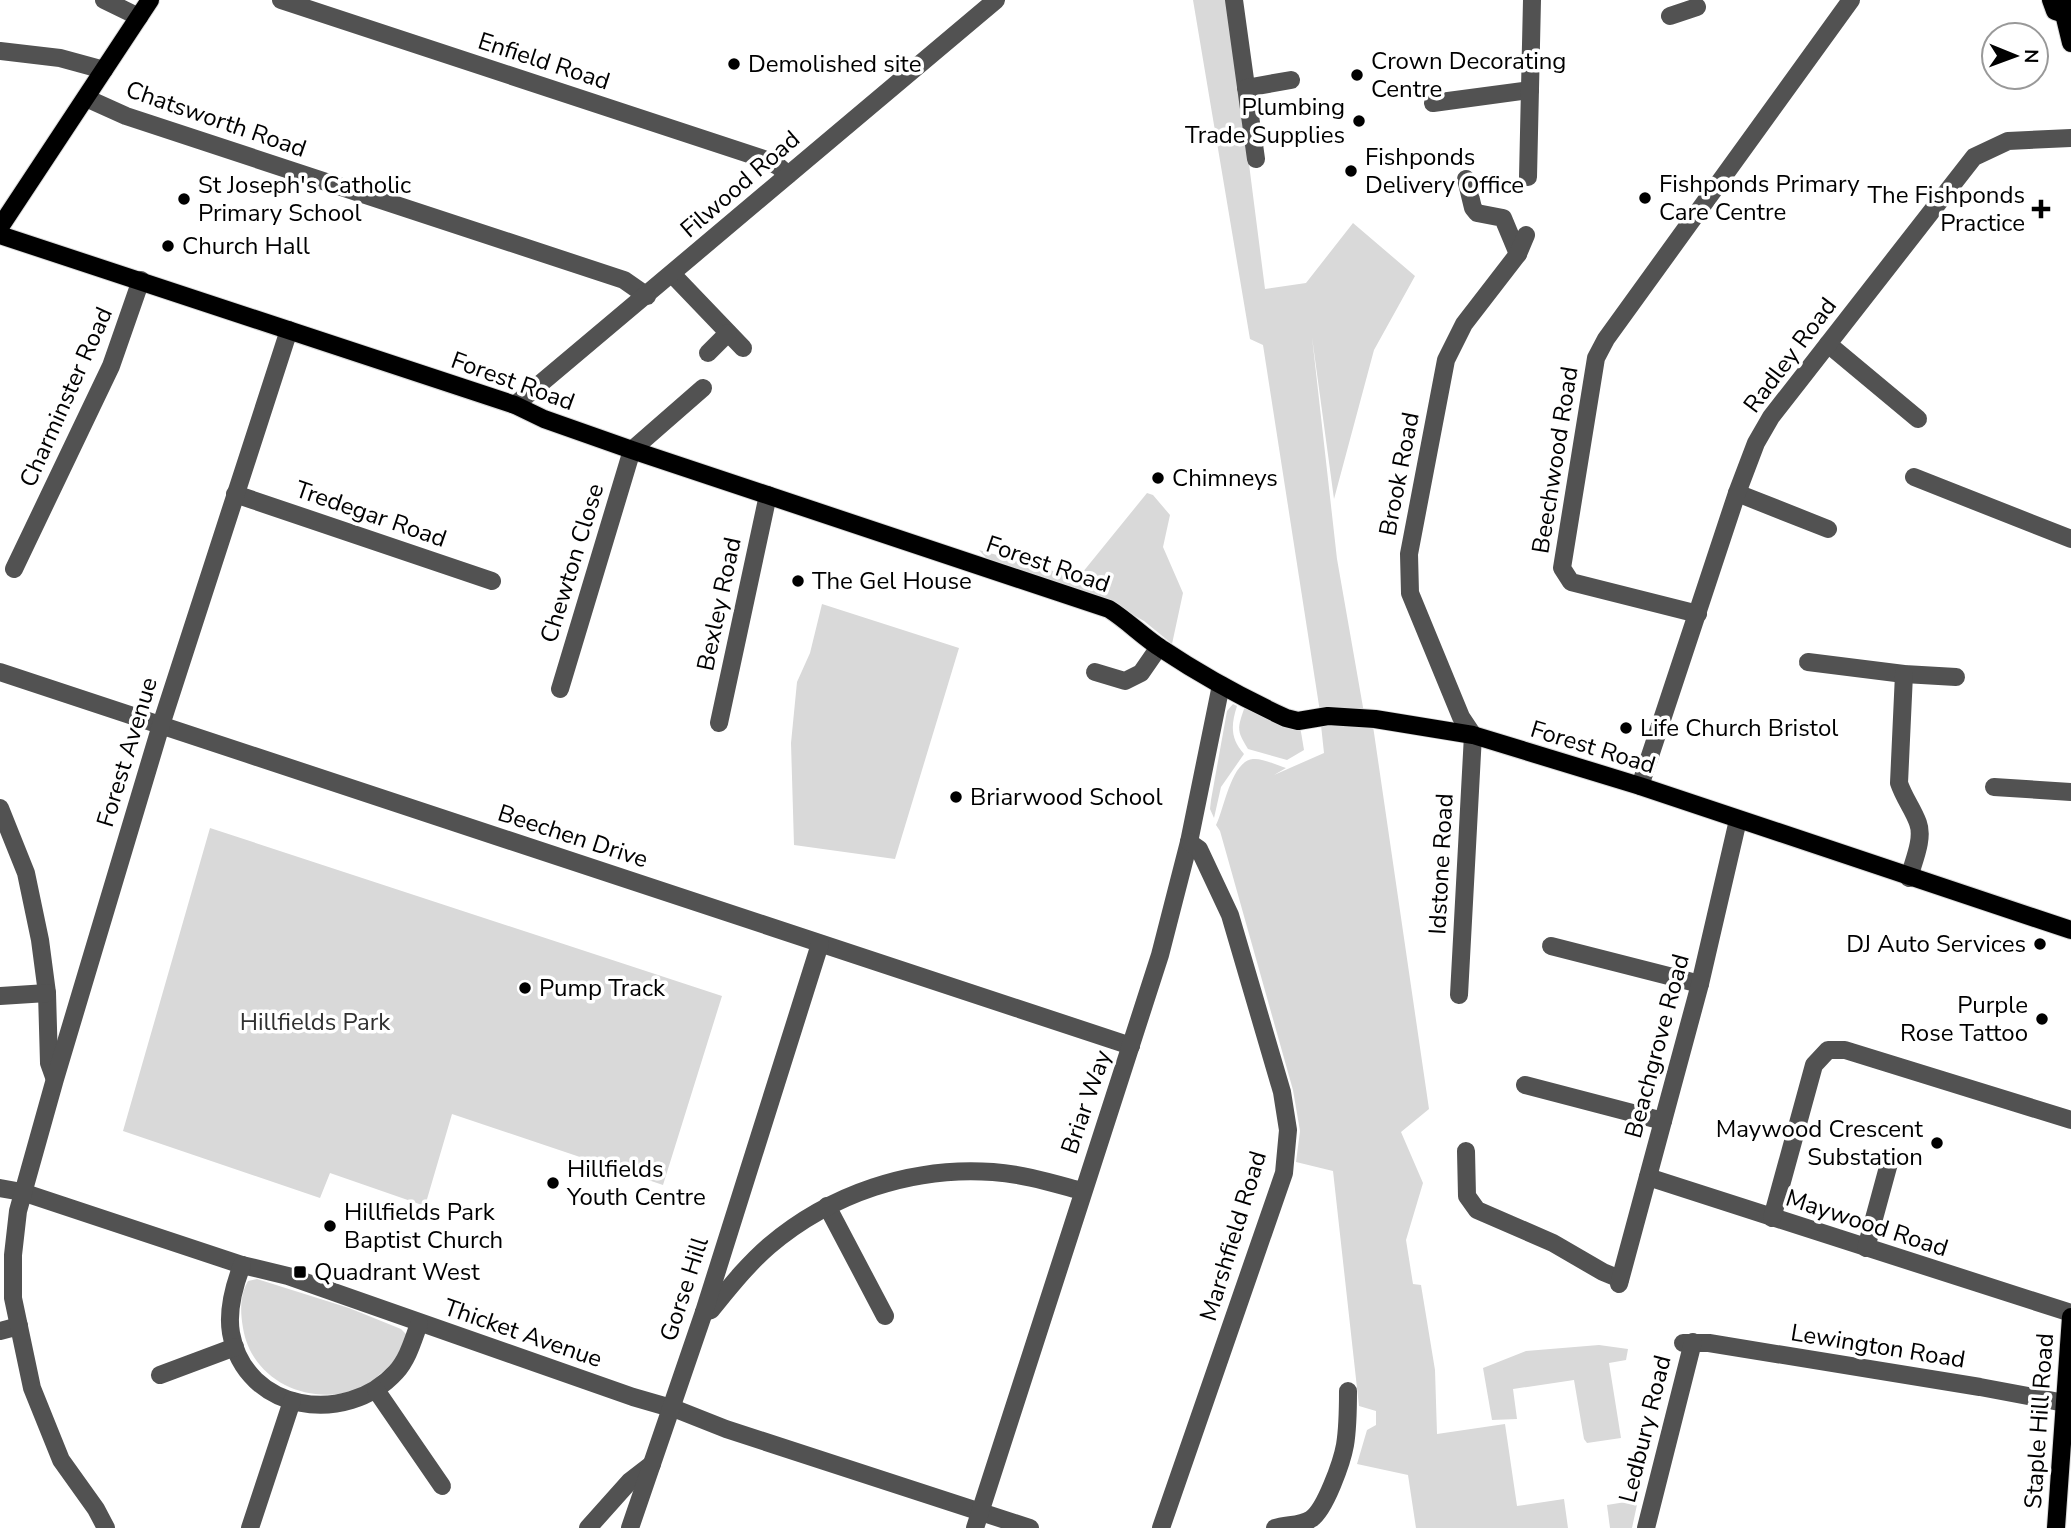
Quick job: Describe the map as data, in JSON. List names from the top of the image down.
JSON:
{
  "streets": {
    "main road": ["Forest Road", "Staple Hill Road"],
    "street": [
      "Enfield Road",
      "Chatsworth Road",
      "Filwood Road",
      "Radley Road",
      "Charminster Road",
      "Beechwood Road",
      "Brook Road",
      "Tredegar Road",
      "Chewton Close",
      "Bexley Road",
      "Forest Avenue",
      "Beechen Drive",
      "Idstone Road",
      "Beachgrove Road",
      "Briar Way",
      "Maywood Road",
      "Marshfield Road",
      "Gorse Hill",
      "Thicket Avenue",
      "Lewington Road",
      "Ledbury Road"
    ]
  },
  "crossings": [
    ["Enfield Road", "Filwood Road"],
    ["Chatsworth Road", "Filwood Road"],
    ["Filwood Road", "Forest Road"],
    ["Radley Road", "Forest Road"],
    ["Radley Road", "Beechwood Road"],
    ["Forest Road", "Charminster Road"],
    ["Forest Road", "Brook Road"],
    ["Forest Road", "Chewton Close"],
    ["Forest Road", "Bexley Road"],
    ["Forest Road", "Forest Avenue"],
    ["Forest Road", "Idstone Road"],
    ["Forest Road", "Beachgrove Road"],
    ["Forest Road", "Briar Way"],
    ["Brook Road", "Idstone Road"],
    ["Tredegar Road", "Forest Avenue"],
    ["Forest Avenue", "Beechen Drive"],
    ["Forest Avenue", "Thicket Avenue"],
    ["Beechen Drive", "Briar Way"],
    ["Beechen Drive", "Gorse Hill"],
    ["Beachgrove Road", "Maywood Road"],
    ["Briar Way", "Marshfield Road"],
    ["Briar Way", "Thicket Avenue"],
    ["Maywood Road", "Staple Hill Road"],
    ["Gorse Hill", "Thicket Avenue"],
    ["Lewington Road", "Staple Hill Road"],
    ["Lewington Road", "Ledbury Road"]
  ],
  "parks": ["Hillfields Park"],
  "places": {
    "other": [
      "Demolished site",
      "Crown Decorating Centre",
      "Plumbing Trade Supplies",
      "Fishponds Delivery Office",
      "Fishponds Primary Care Centre",
      "St Joseph's Catholic Primary School",
      "Church Hall",
      "Chimneys",
      "The Gel House",
      "Life Church Bristol",
      "Briarwood School",
      "DJ Auto Services",
      "Pump Track",
      "Purple Rose Tattoo",
      "Maywood Crescent Substation",
      "Hillfields Youth Centre",
      "Hillfields Park Baptist Church"
    ],
    "health": ["The Fishponds Practice"],
    "transit": ["Quadrant West"]
  },
  "north": "right"
}
